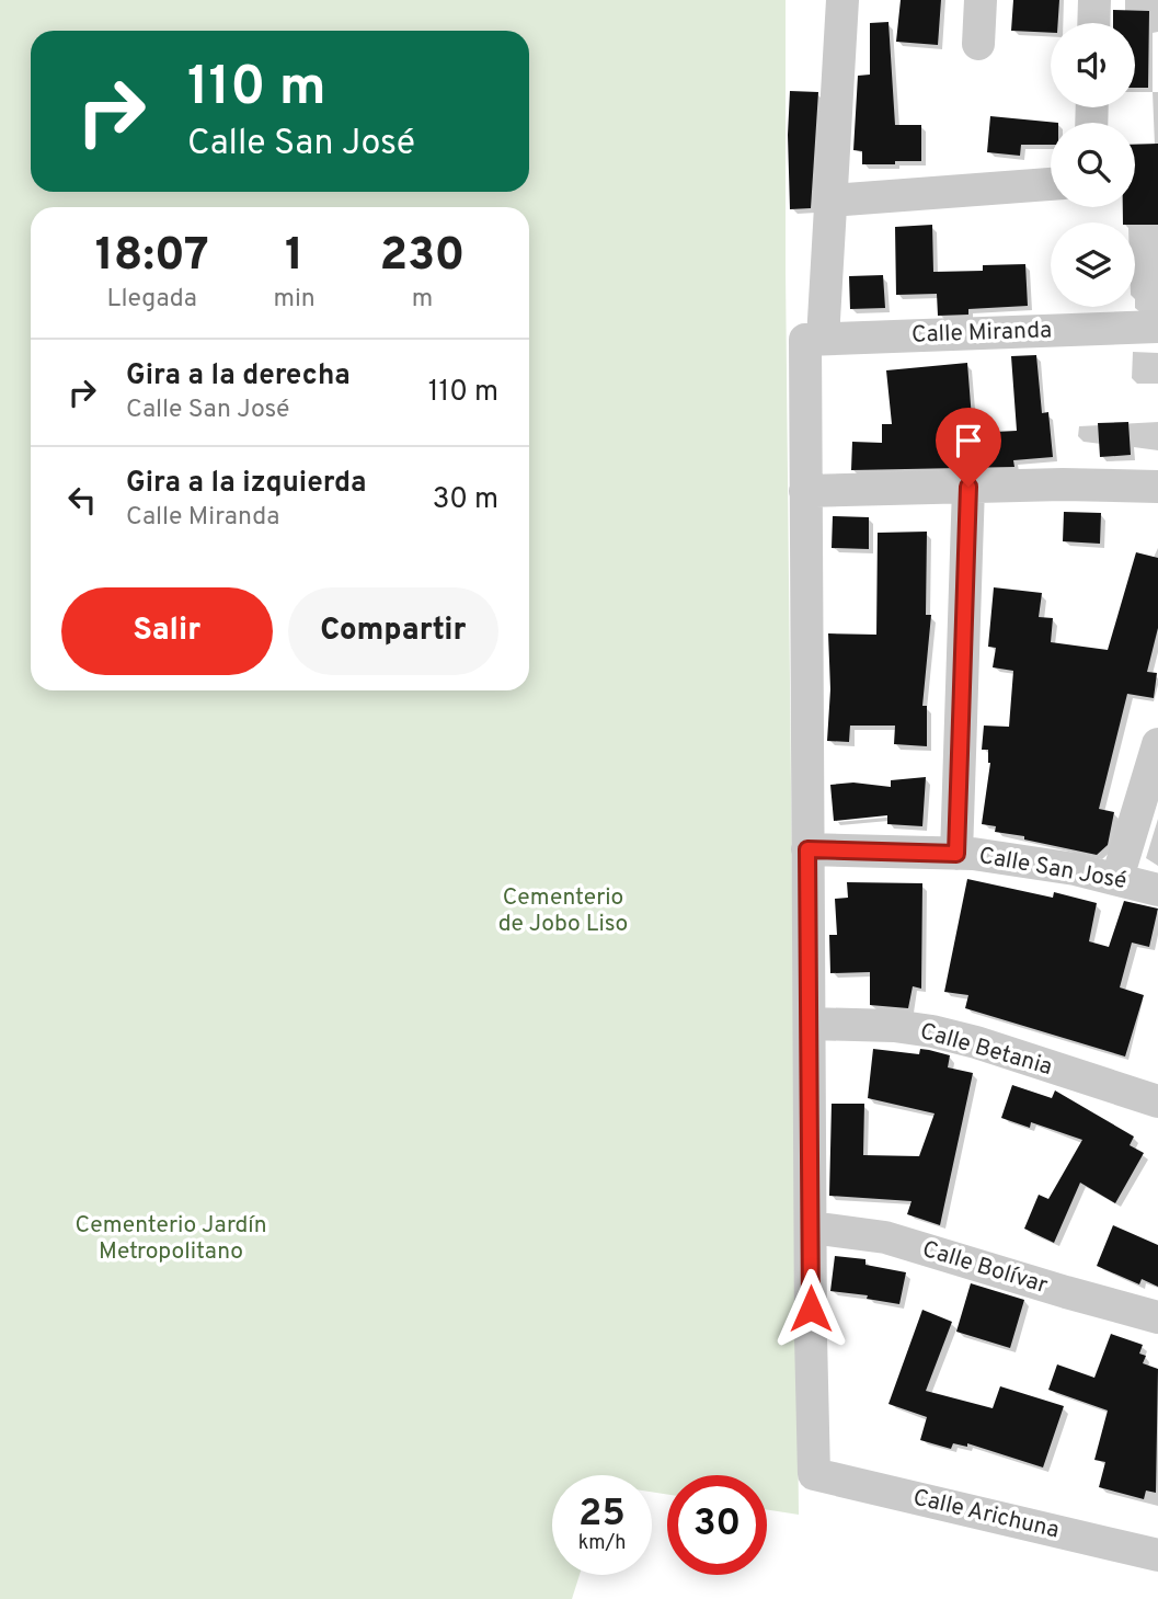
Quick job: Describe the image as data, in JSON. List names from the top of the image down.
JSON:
{
  "streets": {
    "street": [
      "Calle Miranda",
      "Calle San José",
      "Calle Betania",
      "Calle Bolívar",
      "Calle Arichuna"
    ]
  },
  "crossings": [
    ["Calle Bolívar", "Calle Arichuna"]
  ],
  "parks": ["Cementerio de Jobo Liso", "Cementerio Jardín Metropolitano"],
  "page": {
    "turn": ["110 m", "Calle San José"],
    "eta": [
      "18:07",
      "Llegada",
      "1",
      "min",
      "230",
      "m"
    ],
    "list": [
      {
        "name": "Gira a la derecha",
        "note": "Calle San José",
        "value": "110 m"
      },
      {
        "name": "Gira a la izquierda",
        "note": "Calle Miranda",
        "value": "30 m"
      }
    ],
    "buttons": ["Salir", "Compartir"],
    "speed": "25 km/h",
    "limit": "30"
  }
}
